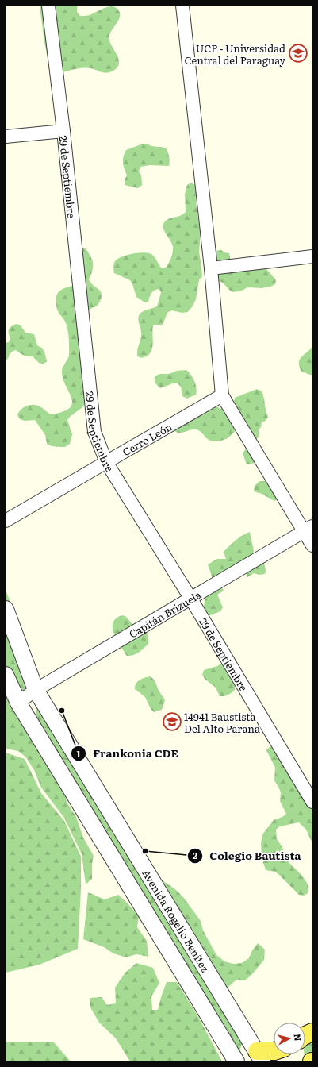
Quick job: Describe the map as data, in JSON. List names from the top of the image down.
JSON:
{
  "streets": {
    "street": [
      "29 de Septiembre",
      "Cerro León",
      "Capitán Brizuela",
      "Avenida Rogelio Benítez"
    ]
  },
  "crossings": [
    ["29 de Septiembre", "Cerro León"],
    ["29 de Septiembre", "Capitán Brizuela"],
    ["Capitán Brizuela", "Avenida Rogelio Benítez"]
  ],
  "places": {
    "school or university": ["UCP - Universidad Central del Paraguay", "14941 Baustista Del Alto Parana"],
    "other": ["Frankonia CDE", "Colegio Bautista"]
  },
  "north": "right"
}
